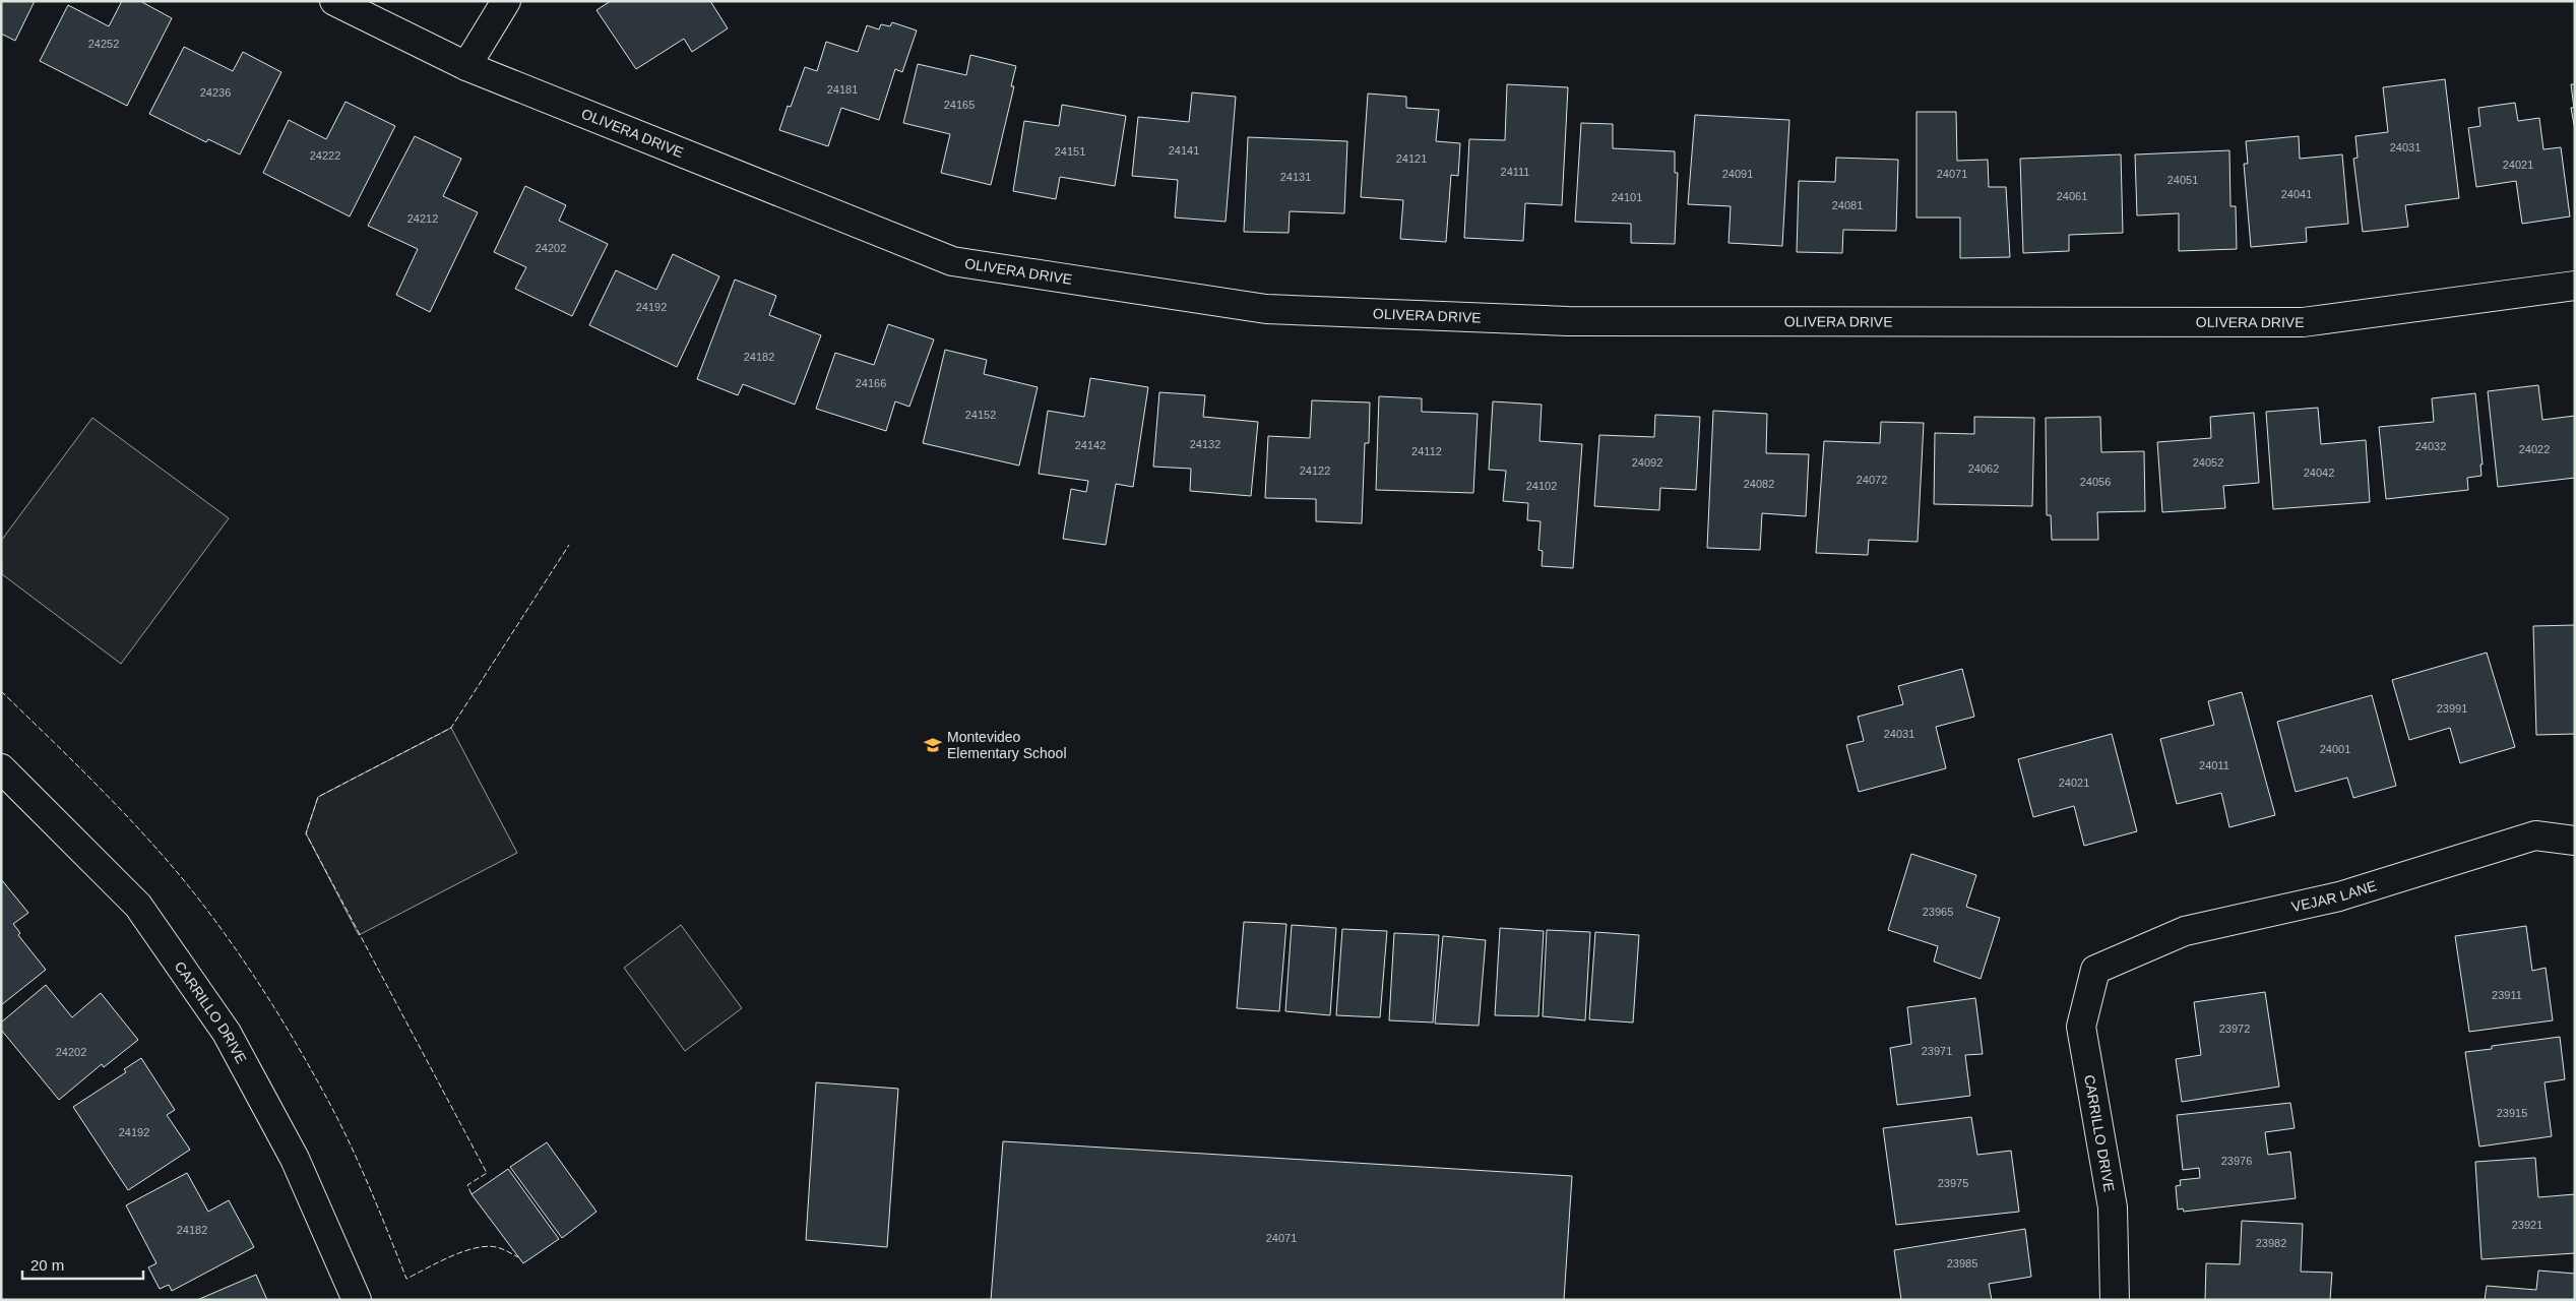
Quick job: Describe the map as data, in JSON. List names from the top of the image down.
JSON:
{
  "streets": {
    "street": ["OLIVERA DRIVE", "VEJAR LANE", "CARRILLO DRIVE"]
  },
  "crossings": [
    ["VEJAR LANE", "CARRILLO DRIVE"]
  ],
  "places": {
    "school or university": ["Montevideo Elementary School"]
  },
  "house_numbers": [
    "24252",
    "24181",
    "24236",
    "24165",
    "24031",
    "24141",
    "24151",
    "24222",
    "24121",
    "24021",
    "24111",
    "24091",
    "24071",
    "24131",
    "24051",
    "24041",
    "24061",
    "24101",
    "24081",
    "24212",
    "24202",
    "24192",
    "24182",
    "24166",
    "24152",
    "24132",
    "24142",
    "24032",
    "24022",
    "24112",
    "24092",
    "24052",
    "24062",
    "24122",
    "24042",
    "24072",
    "24056",
    "24082",
    "24102",
    "23991",
    "24031",
    "24001",
    "24011",
    "24021",
    "23965",
    "23911",
    "23972",
    "23971",
    "24202",
    "23915",
    "24192",
    "23976",
    "23975",
    "23921",
    "24182",
    "24071",
    "23982",
    "23985"
  ],
  "scale_bar": "20 m"
}
